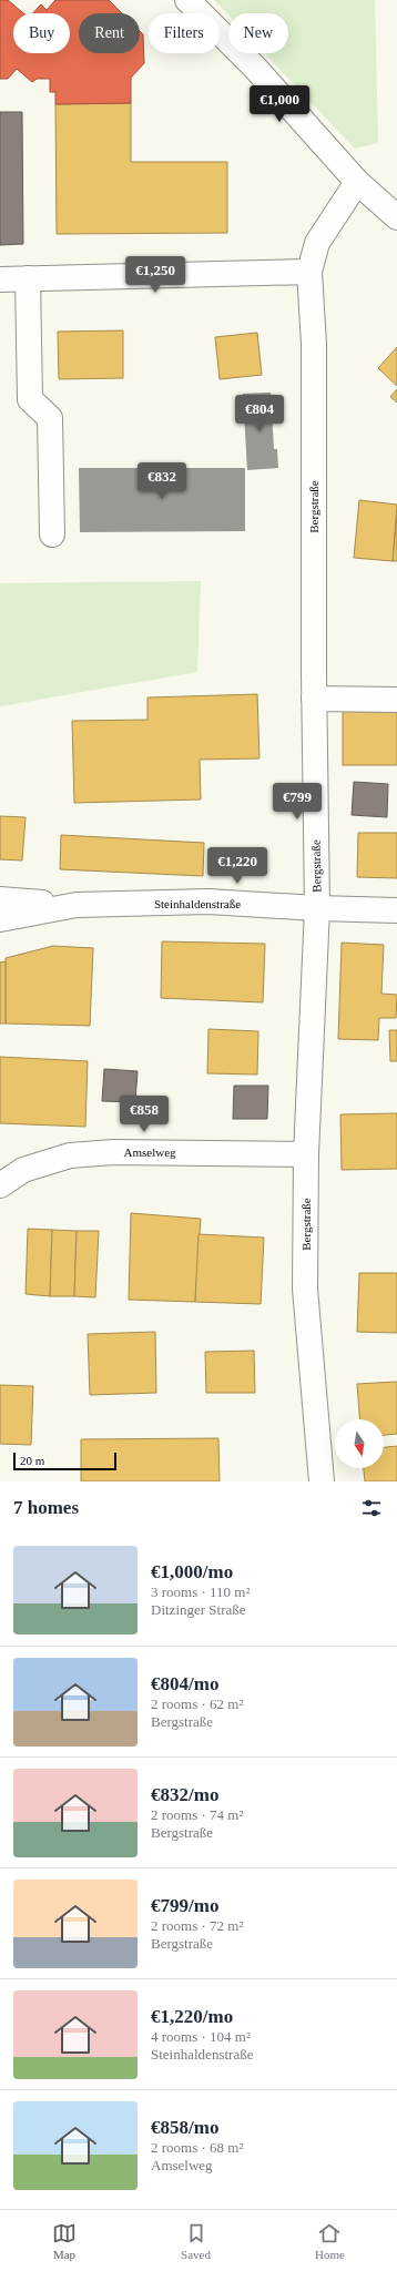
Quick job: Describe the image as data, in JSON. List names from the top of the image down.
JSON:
{
  "streets": {
    "street": ["Bergstraße", "Steinhaldenstraße", "Amselweg"]
  },
  "crossings": [
    ["Bergstraße", "Steinhaldenstraße"],
    ["Bergstraße", "Amselweg"]
  ],
  "scale_bar": "20 m",
  "north": "bottom",
  "page": {
    "chip": [
      "Buy",
      "Rent",
      "Filters",
      "New"
    ],
    "price": [
      "€1,000",
      "€1,250",
      "€804",
      "€832",
      "€799",
      "€1,220",
      "€858"
    ],
    "scale": "20 m",
    "heading": "7 homes",
    "list": [
      {
        "name": "€1,000/mo",
        "note": "3 rooms · 110 m² · Ditzinger Straße"
      },
      {
        "name": "€804/mo",
        "note": "2 rooms · 62 m² · Bergstraße"
      },
      {
        "name": "€832/mo",
        "note": "2 rooms · 74 m² · Bergstraße"
      },
      {
        "name": "€799/mo",
        "note": "2 rooms · 72 m² · Bergstraße"
      },
      {
        "name": "€1,220/mo",
        "note": "4 rooms · 104 m² · Steinhaldenstraße"
      },
      {
        "name": "€858/mo",
        "note": "2 rooms · 68 m² · Amselweg"
      }
    ],
    "tabs": ["Map", "Saved", "Home"]
  }
}
